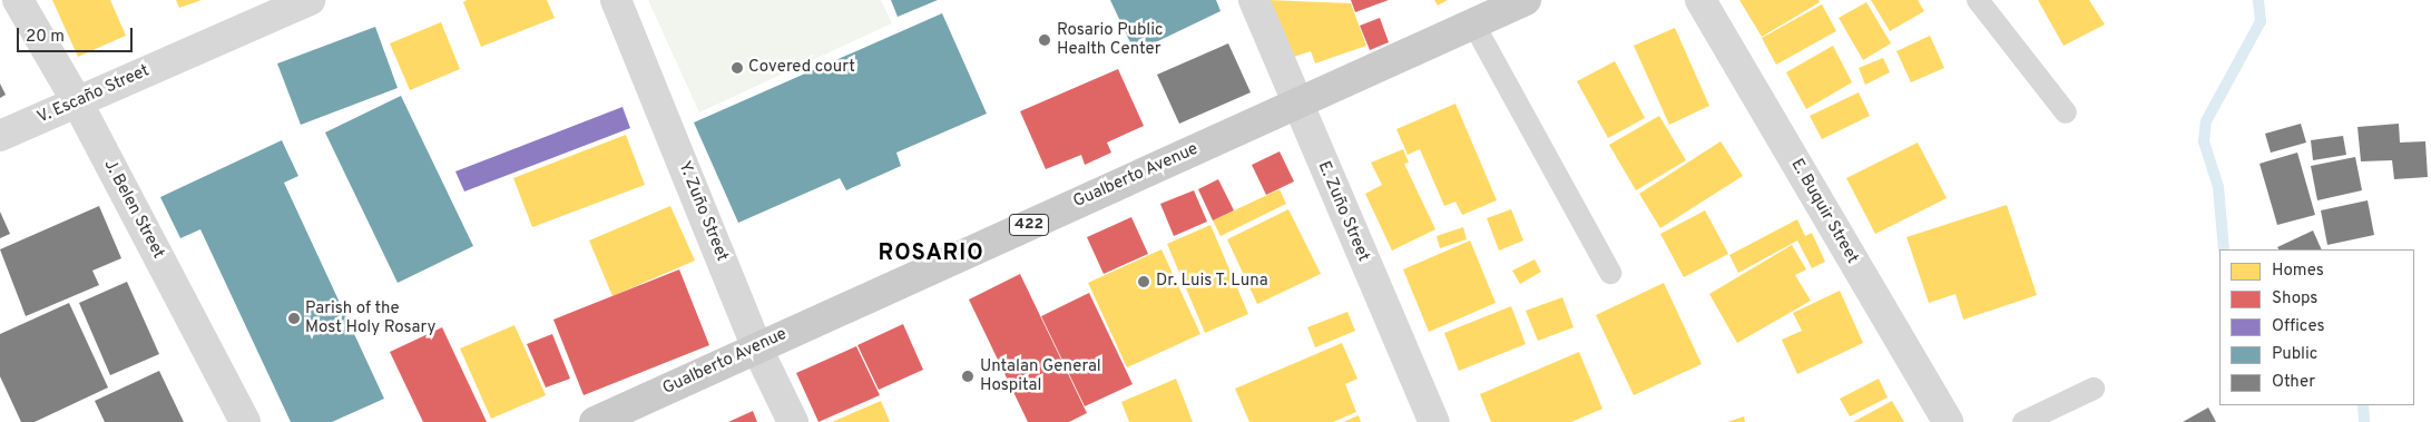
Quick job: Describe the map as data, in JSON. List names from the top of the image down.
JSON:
{
  "streets": {
    "main road": ["Gualberto Avenue", "422"],
    "street": [
      "V. Escaño Street",
      "J. Belen Street",
      "Y. Zuño Street",
      "E. Zuño Street",
      "E. Buquir Street"
    ]
  },
  "crossings": [
    ["V. Escaño Street", "J. Belen Street"],
    ["Gualberto Avenue", "Y. Zuño Street"],
    ["Gualberto Avenue", "E. Zuño Street"]
  ],
  "districts": ["ROSARIO"],
  "places": [
    "Rosario Public Health Center",
    "Covered court",
    "Dr. Luis T. Luna",
    "Parish of the Most Holy Rosary",
    "Untalan General Hospital"
  ],
  "legend": [
    "Homes",
    "Shops",
    "Offices",
    "Public",
    "Other"
  ],
  "scale_bar": "20 m"
}
